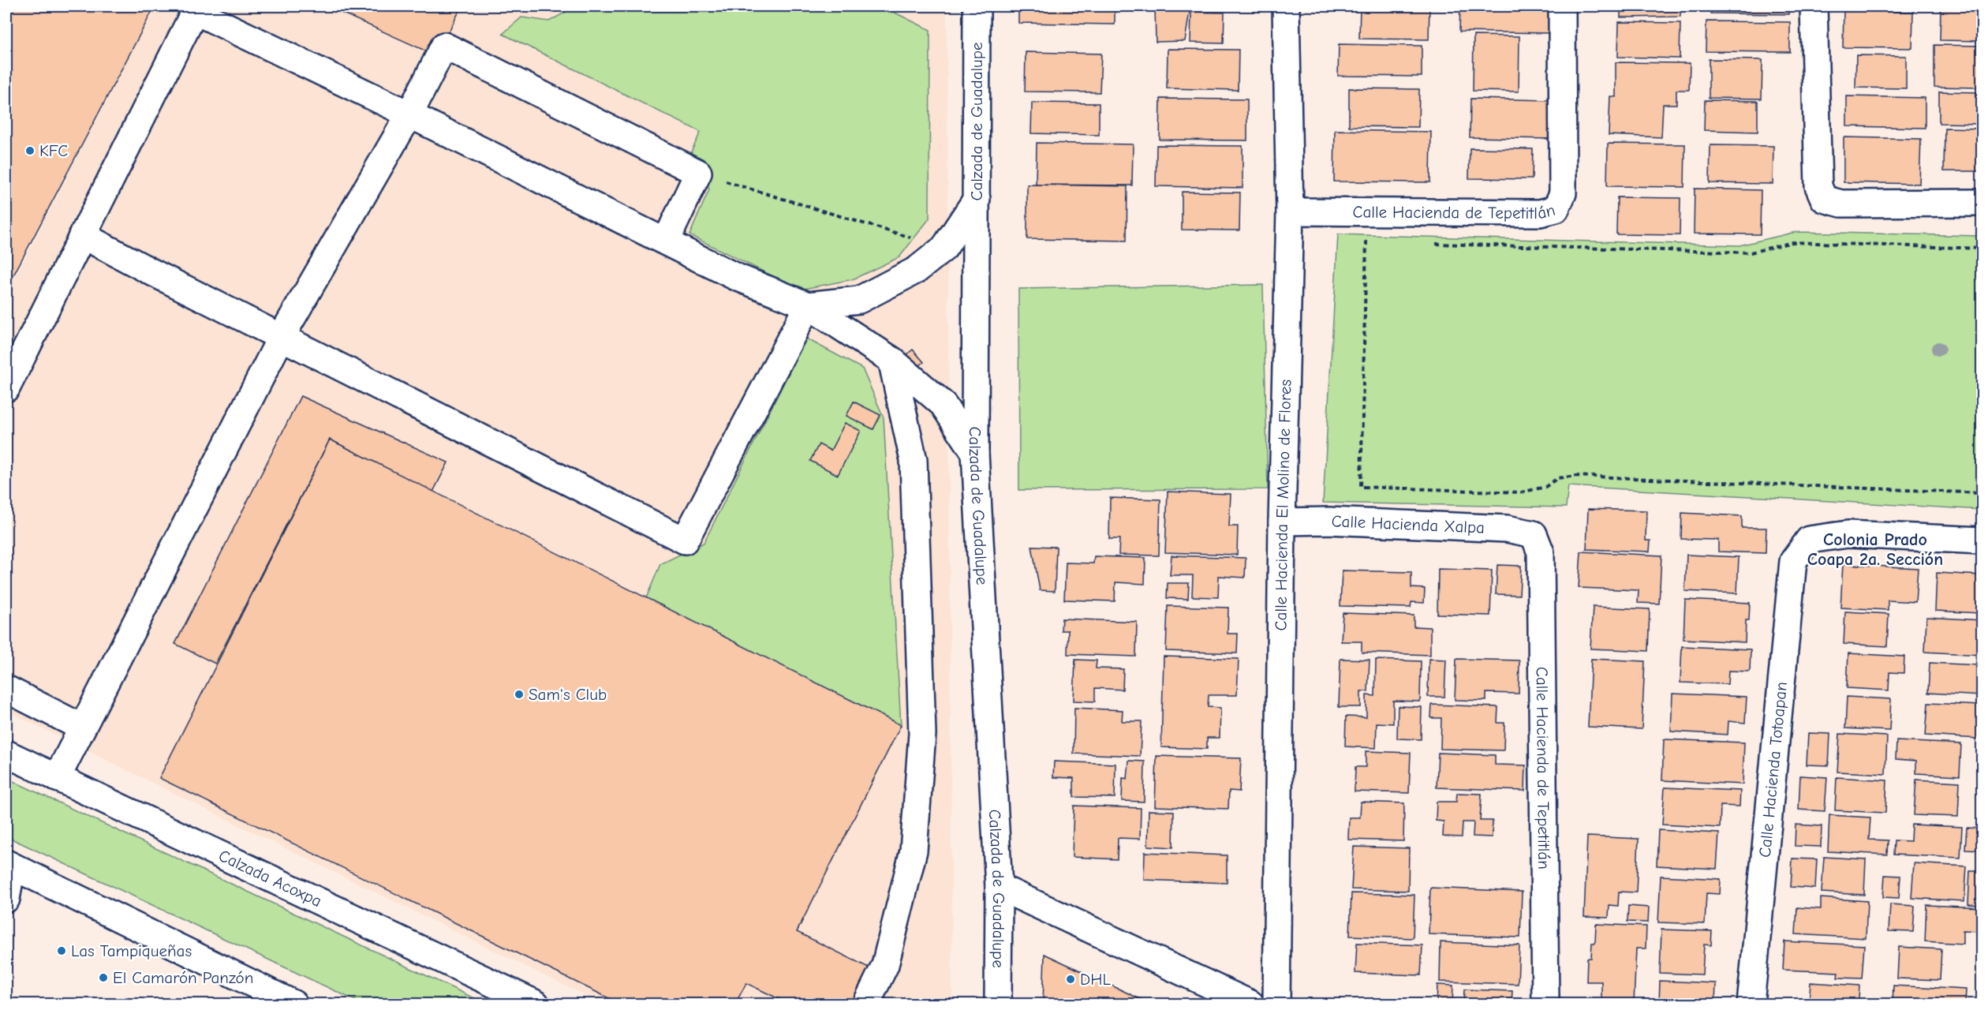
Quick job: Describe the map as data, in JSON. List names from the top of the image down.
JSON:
{
  "streets": {
    "street": [
      "Calzada de Guadalupe",
      "Calle Hacienda de Tepetitlán",
      "Calle Hacienda El Molino de Flores",
      "Calle Hacienda Xalpa",
      "Calle Hacienda Totoapan",
      "Calzada Acoxpa"
    ]
  },
  "crossings": [
    ["Calle Hacienda de Tepetitlán", "Calle Hacienda El Molino de Flores"],
    ["Calle Hacienda de Tepetitlán", "Calle Hacienda Xalpa"],
    ["Calle Hacienda El Molino de Flores", "Calle Hacienda Xalpa"]
  ],
  "districts": ["Colonia Prado Coapa 2a. Sección"],
  "places": [
    "KFC",
    "Sam's Club",
    "Las Tampiqueñas",
    "El Camarón Panzón",
    "DHL"
  ]
}
